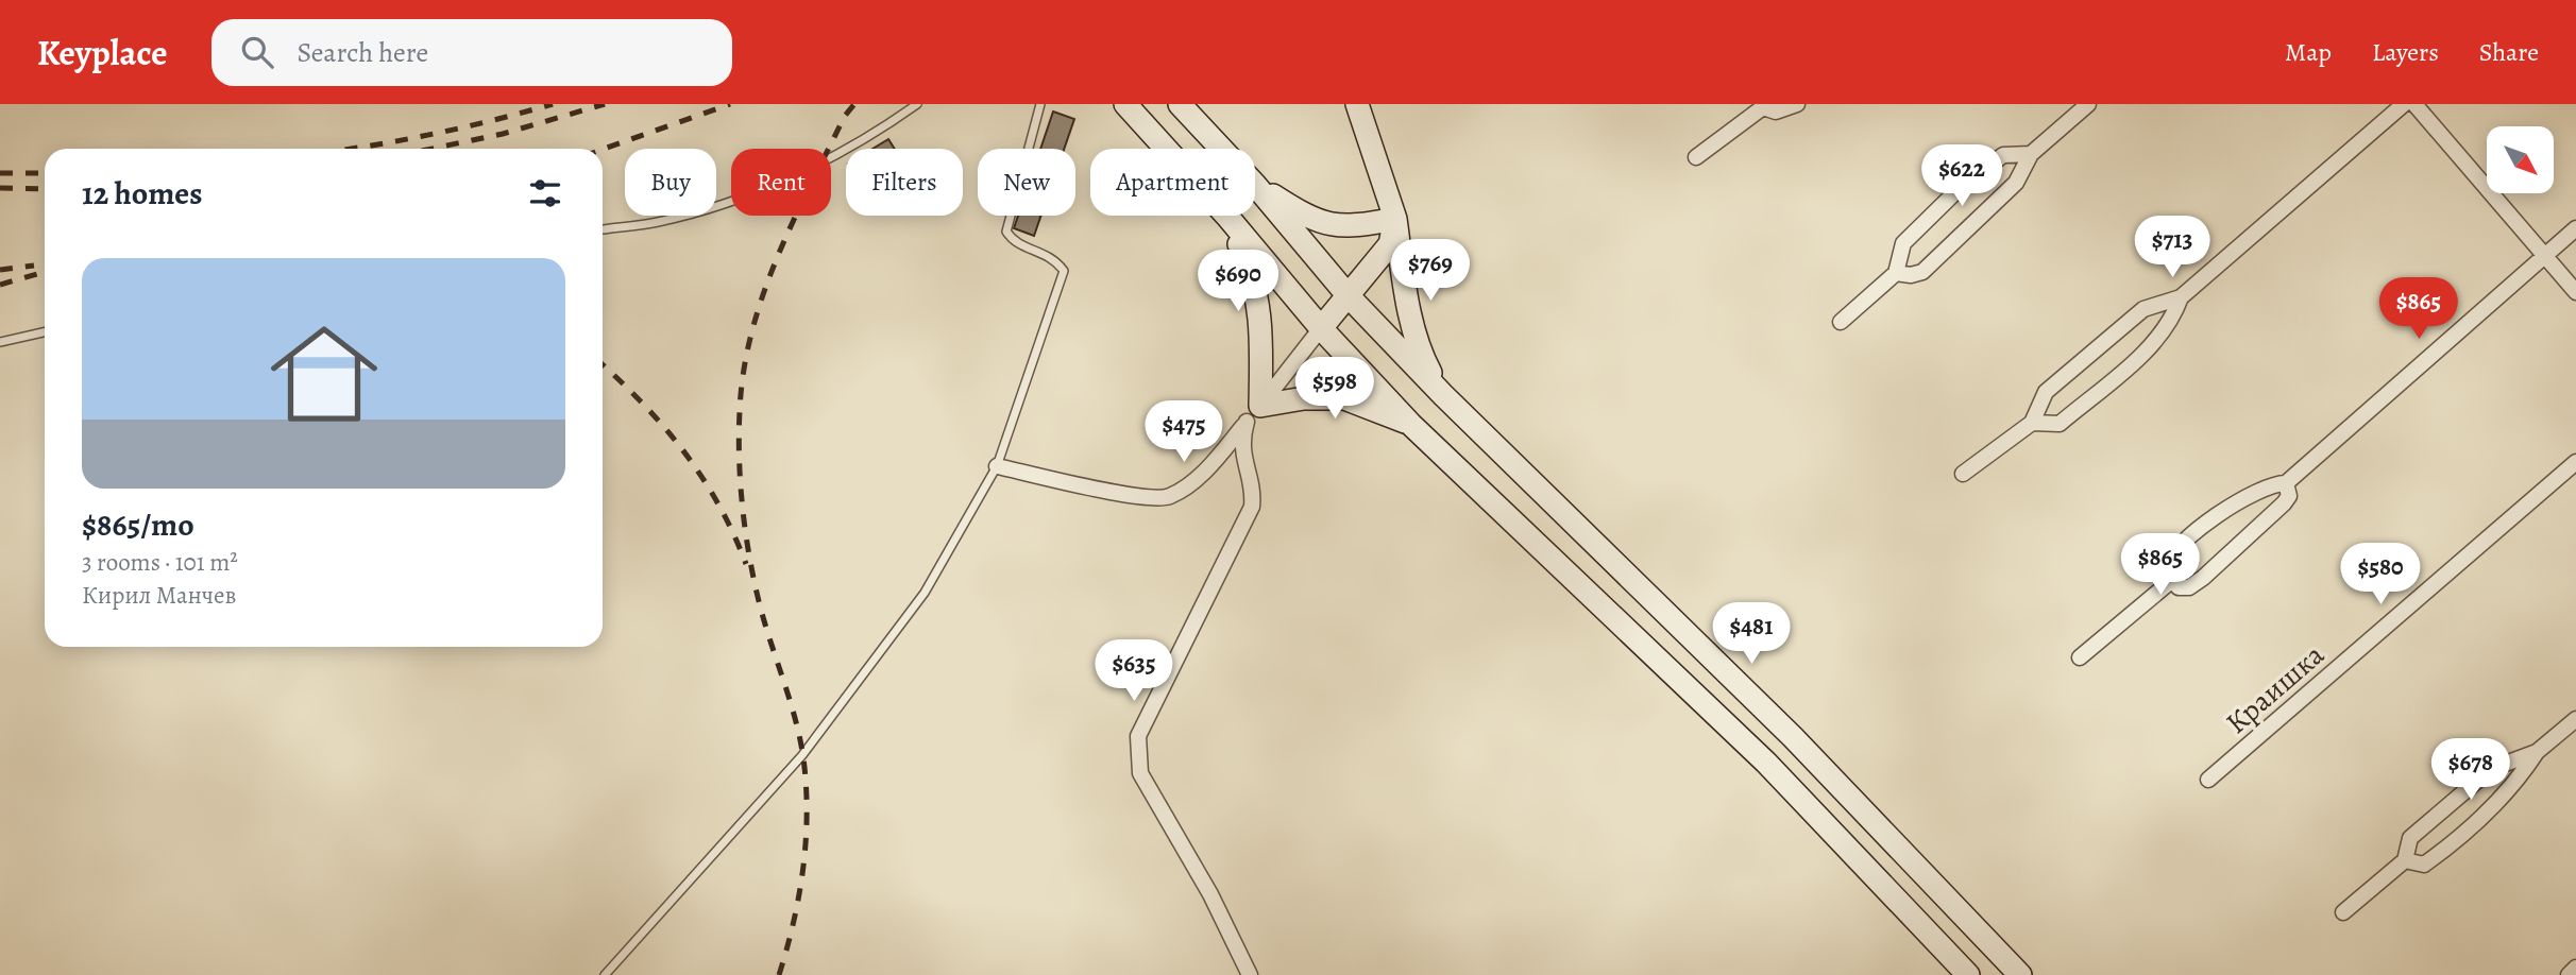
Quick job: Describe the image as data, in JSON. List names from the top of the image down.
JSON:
{
  "streets": {
    "street": ["Краишка"]
  },
  "north": "bottom right",
  "page": {
    "header": "Keyplace",
    "search": "Search here",
    "nav": ["Map", "Layers", "Share"],
    "price": [
      "$622",
      "$713",
      "$769",
      "$690",
      "$865",
      "$598",
      "$475",
      "$865",
      "$580",
      "$481",
      "$635",
      "$678"
    ],
    "chip": [
      "Buy",
      "Rent",
      "Filters",
      "New",
      "Apartment"
    ],
    "heading": "12 homes",
    "list": [
      {
        "name": "$865/mo",
        "note": "3 rooms · 101 m² · Кирил Манчев"
      }
    ]
  }
}
